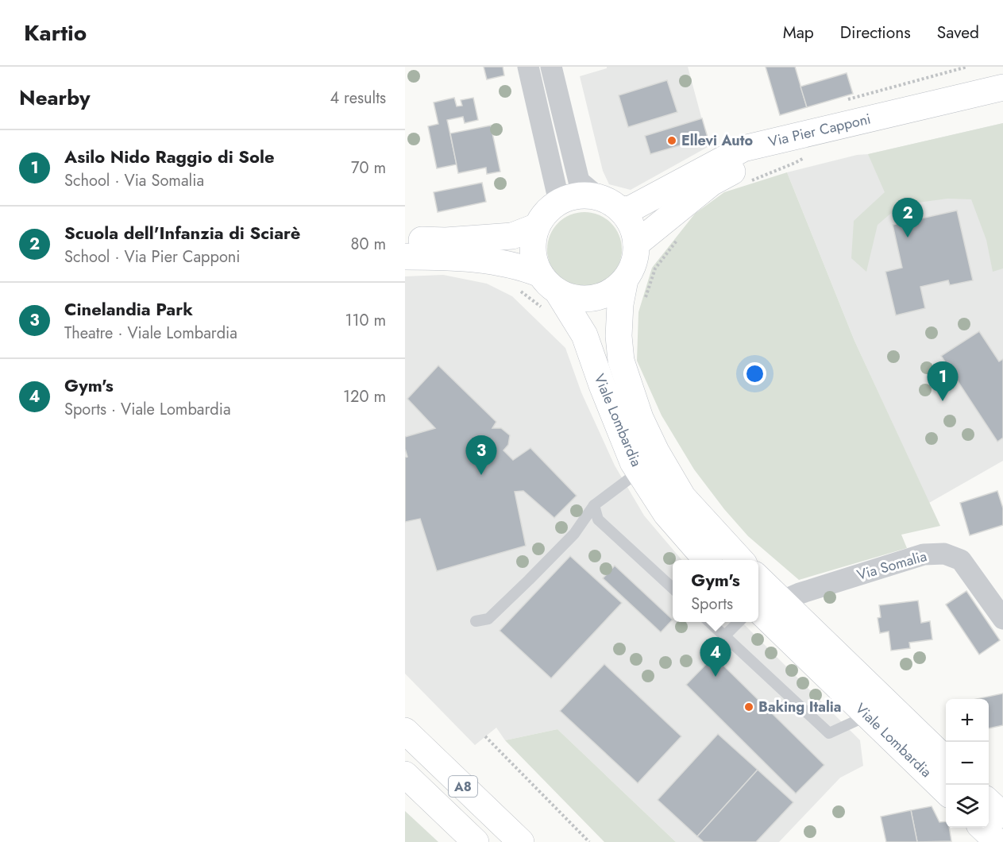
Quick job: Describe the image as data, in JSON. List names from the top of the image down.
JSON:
{
  "streets": {
    "main road": ["Via Pier Capponi", "Viale Lombardia", "A8"],
    "street": ["Via Somalia"]
  },
  "crossings": [
    ["Via Pier Capponi", "Viale Lombardia"],
    ["Viale Lombardia", "Via Somalia"]
  ],
  "places": ["Ellevi Auto", "Baking Italia"],
  "page": {
    "header": "Kartio",
    "nav": ["Map", "Directions", "Saved"],
    "heading": ["Nearby", "4 results"],
    "list": [
      {
        "mark": "1",
        "name": "Asilo Nido Raggio di Sole",
        "note": "School · Via Somalia",
        "value": "70 m"
      },
      {
        "mark": "2",
        "name": "Scuola dell'Infanzia di Sciarè",
        "note": "School · Via Pier Capponi",
        "value": "80 m"
      },
      {
        "mark": "3",
        "name": "Cinelandia Park",
        "note": "Theatre · Viale Lombardia",
        "value": "110 m"
      },
      {
        "mark": "4",
        "name": "Gym's",
        "note": "Sports · Viale Lombardia",
        "value": "120 m"
      }
    ],
    "pins": [
      "2",
      "1",
      "3",
      "4"
    ],
    "popup": ["Gym's", "Sports"],
    "map_buttons": ["+", "−"]
  }
}
